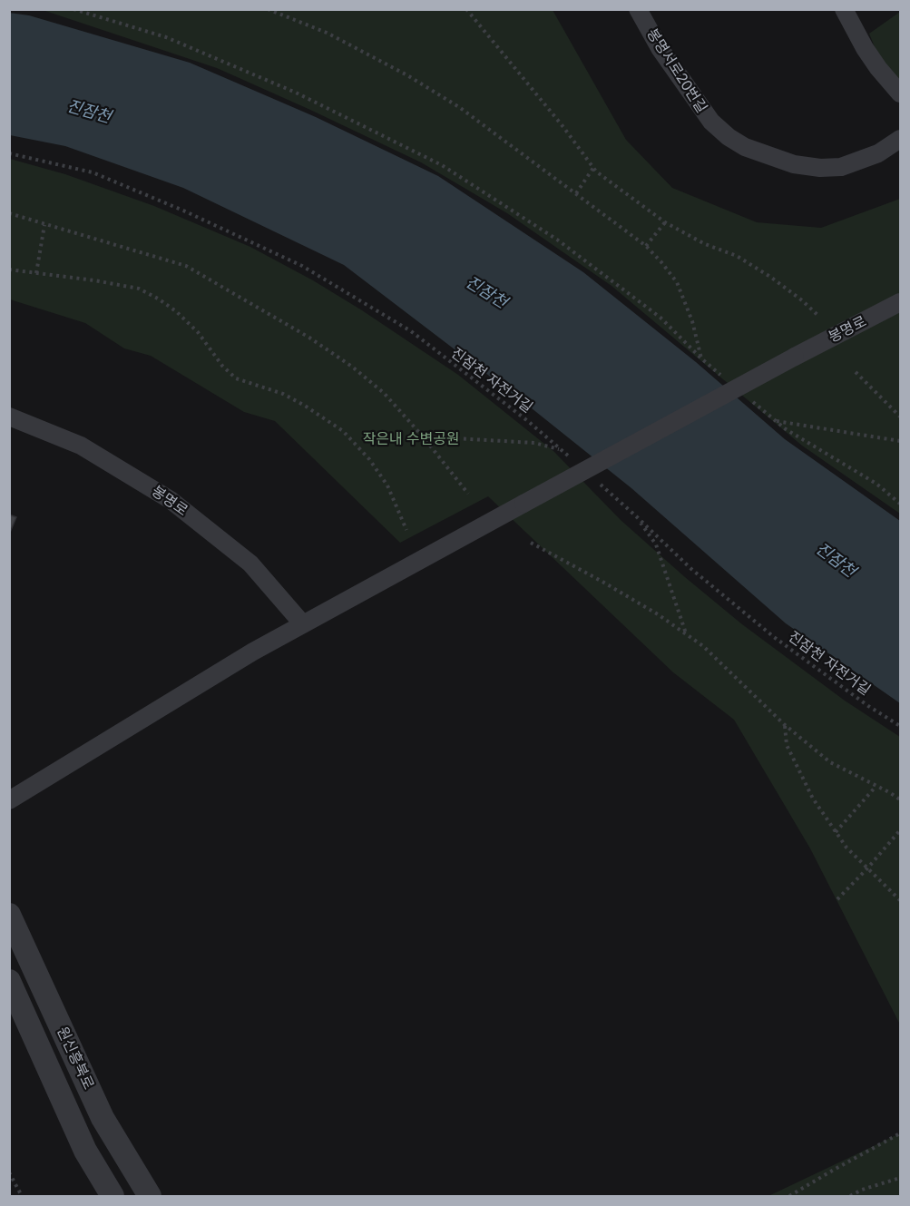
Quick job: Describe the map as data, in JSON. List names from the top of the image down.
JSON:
{
  "streets": {
    "street": ["봉명서로20번길", "봉명로", "원신흥북로"],
    "path": ["진잠천 자전거길"]
  },
  "water": ["진잠천"],
  "parks": ["작은내 수변공원"]
}
